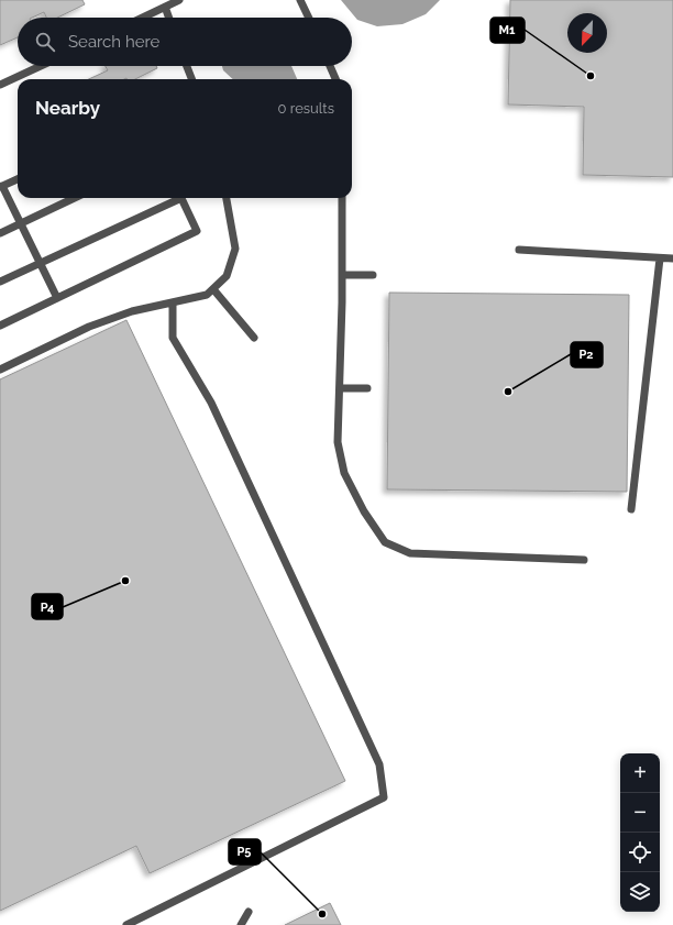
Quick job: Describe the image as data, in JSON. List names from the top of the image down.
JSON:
{
  "places": [
    "M1",
    "P2",
    "P4",
    "P5"
  ],
  "north": "bottom left",
  "page": {
    "search": "Search here",
    "heading": ["Nearby", "0 results"],
    "map_buttons": ["+", "−"]
  }
}
